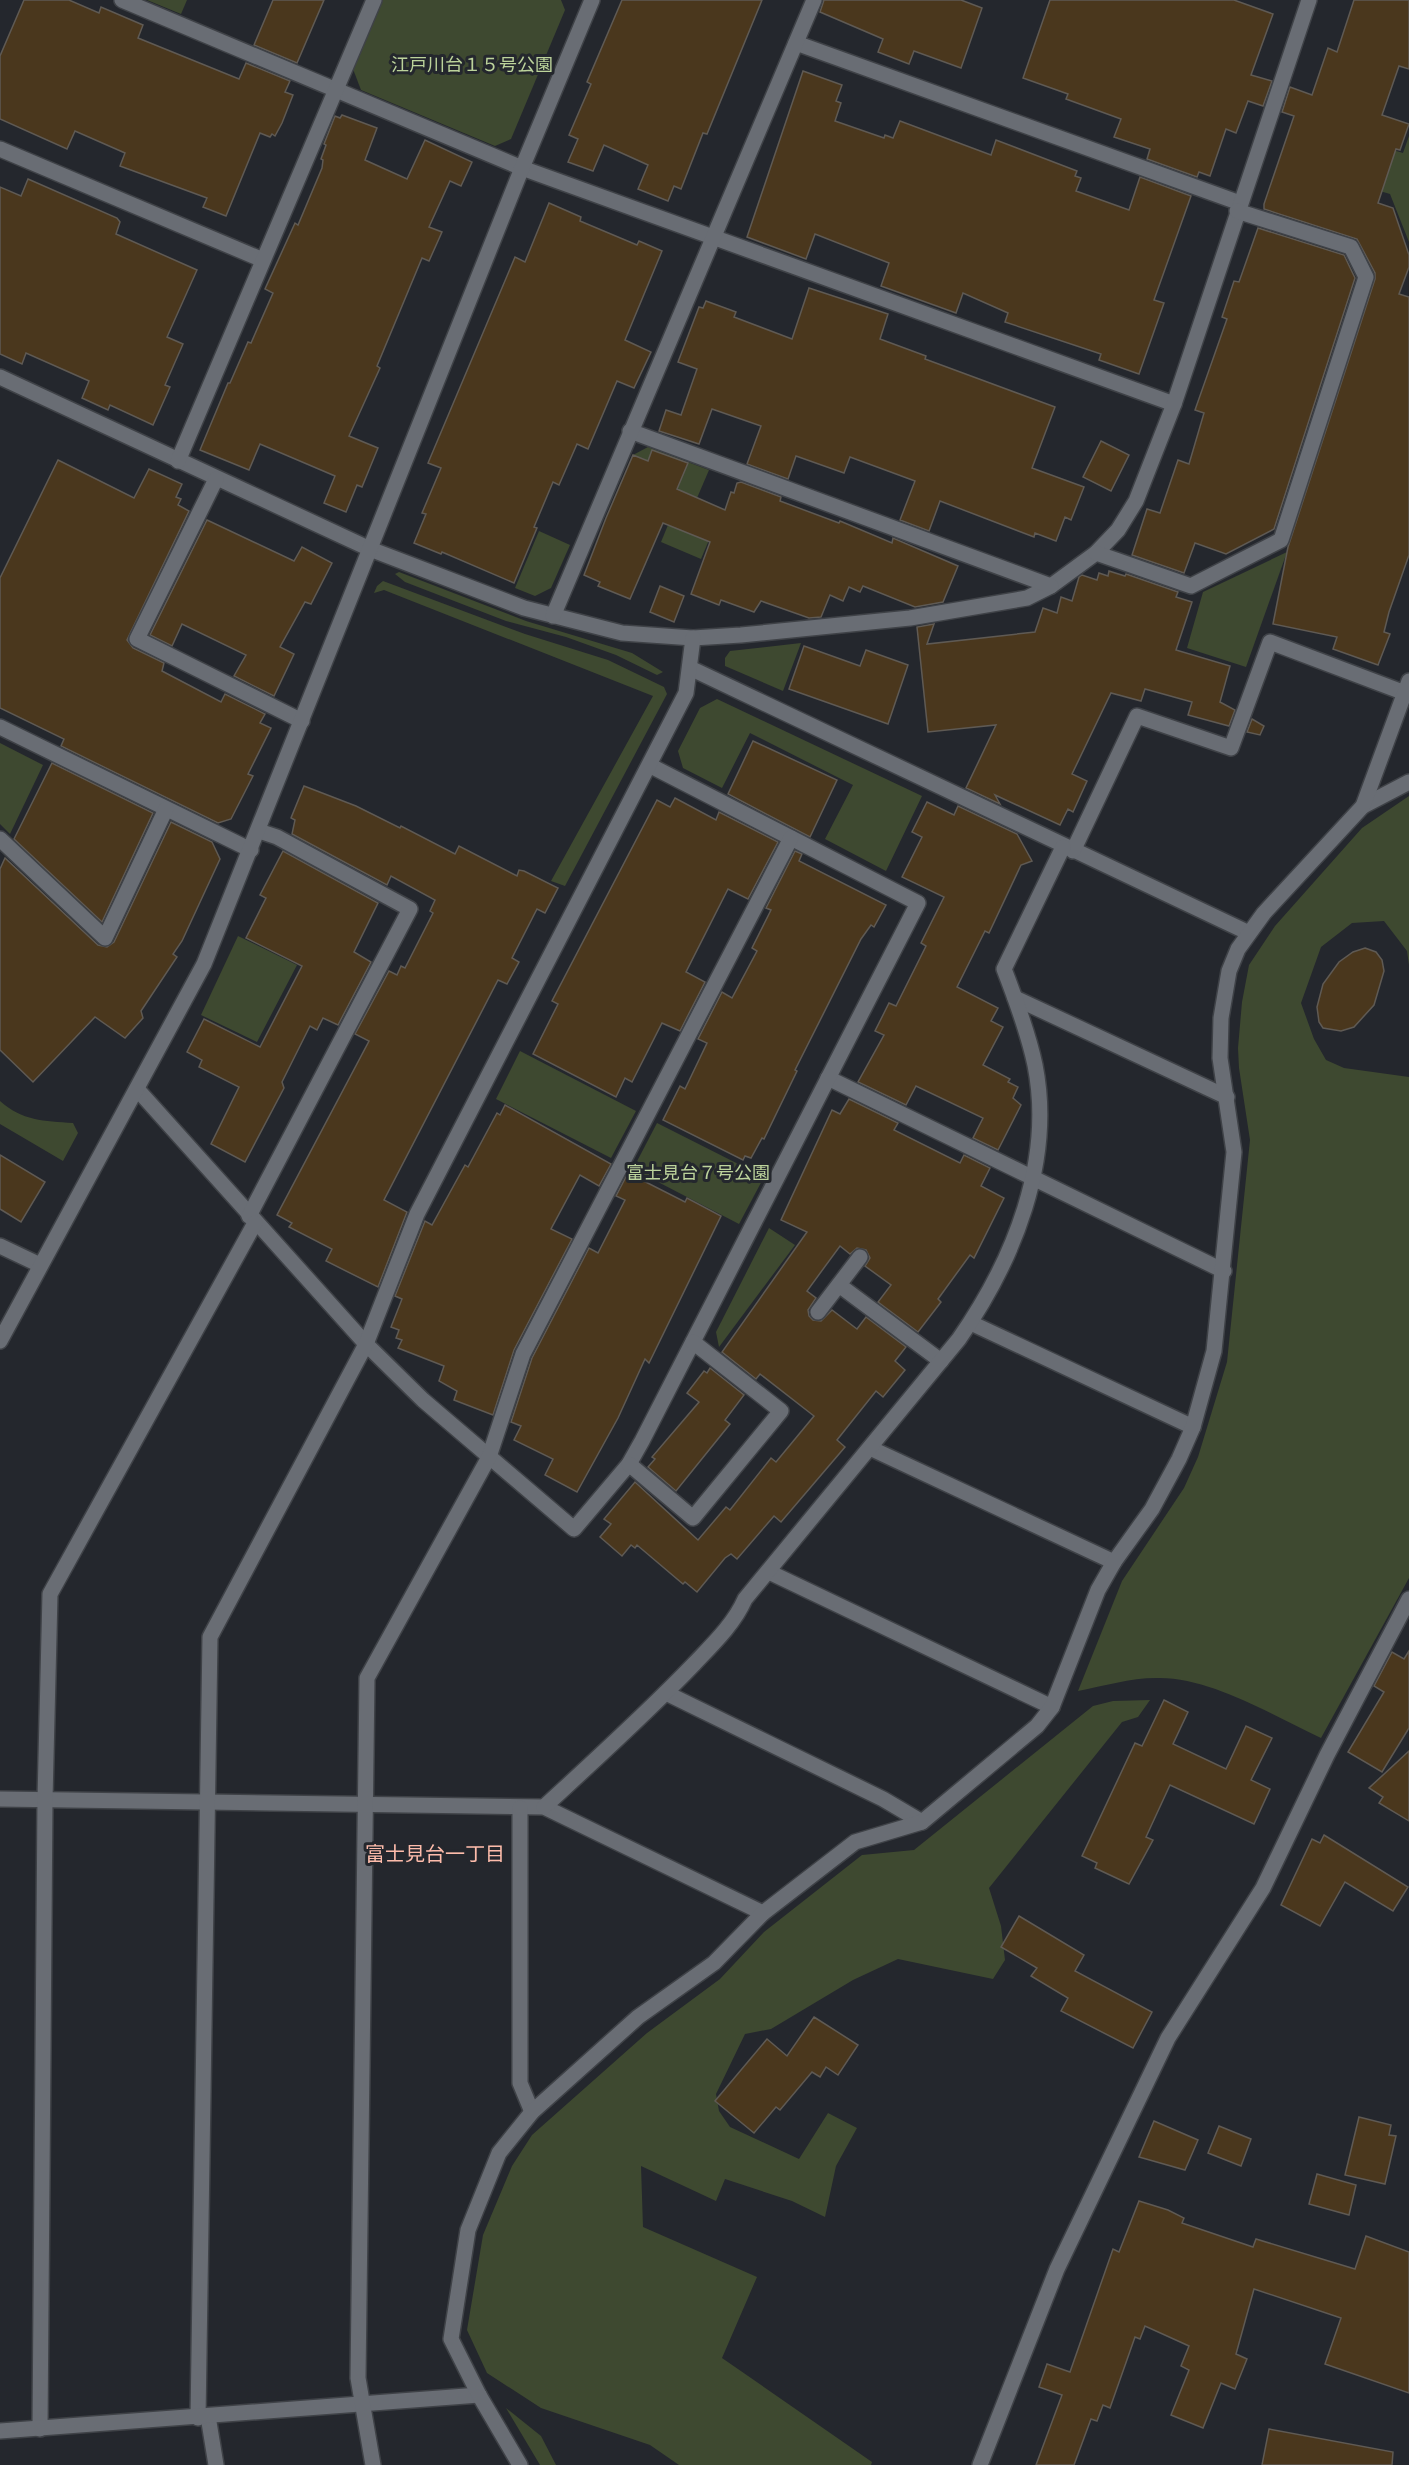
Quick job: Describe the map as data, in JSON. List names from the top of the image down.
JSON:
{
  "districts": ["富士見台一丁目"],
  "parks": ["江戸川台１５号公園", "富士見台７号公園"]
}
